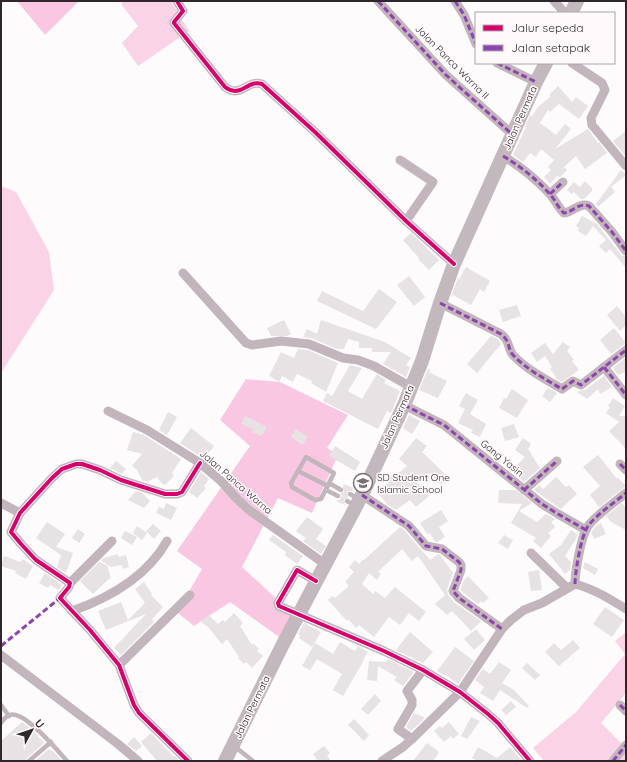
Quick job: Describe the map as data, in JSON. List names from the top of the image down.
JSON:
{
  "streets": {
    "main road": ["Jalan Permata"],
    "street": ["Jalan Panca Warna II", "Gang Yasin", "Jalan Panca Warna"]
  },
  "crossings": [
    ["Jalan Panca Warna II", "Jalan Permata"],
    ["Jalan Permata", "Gang Yasin"],
    ["Jalan Permata", "Jalan Panca Warna"]
  ],
  "places": {
    "school or university": ["SD Student One Islamic School"]
  },
  "legend": ["Jalur sepeda", "Jalan setapak"],
  "north": "top right"
}
